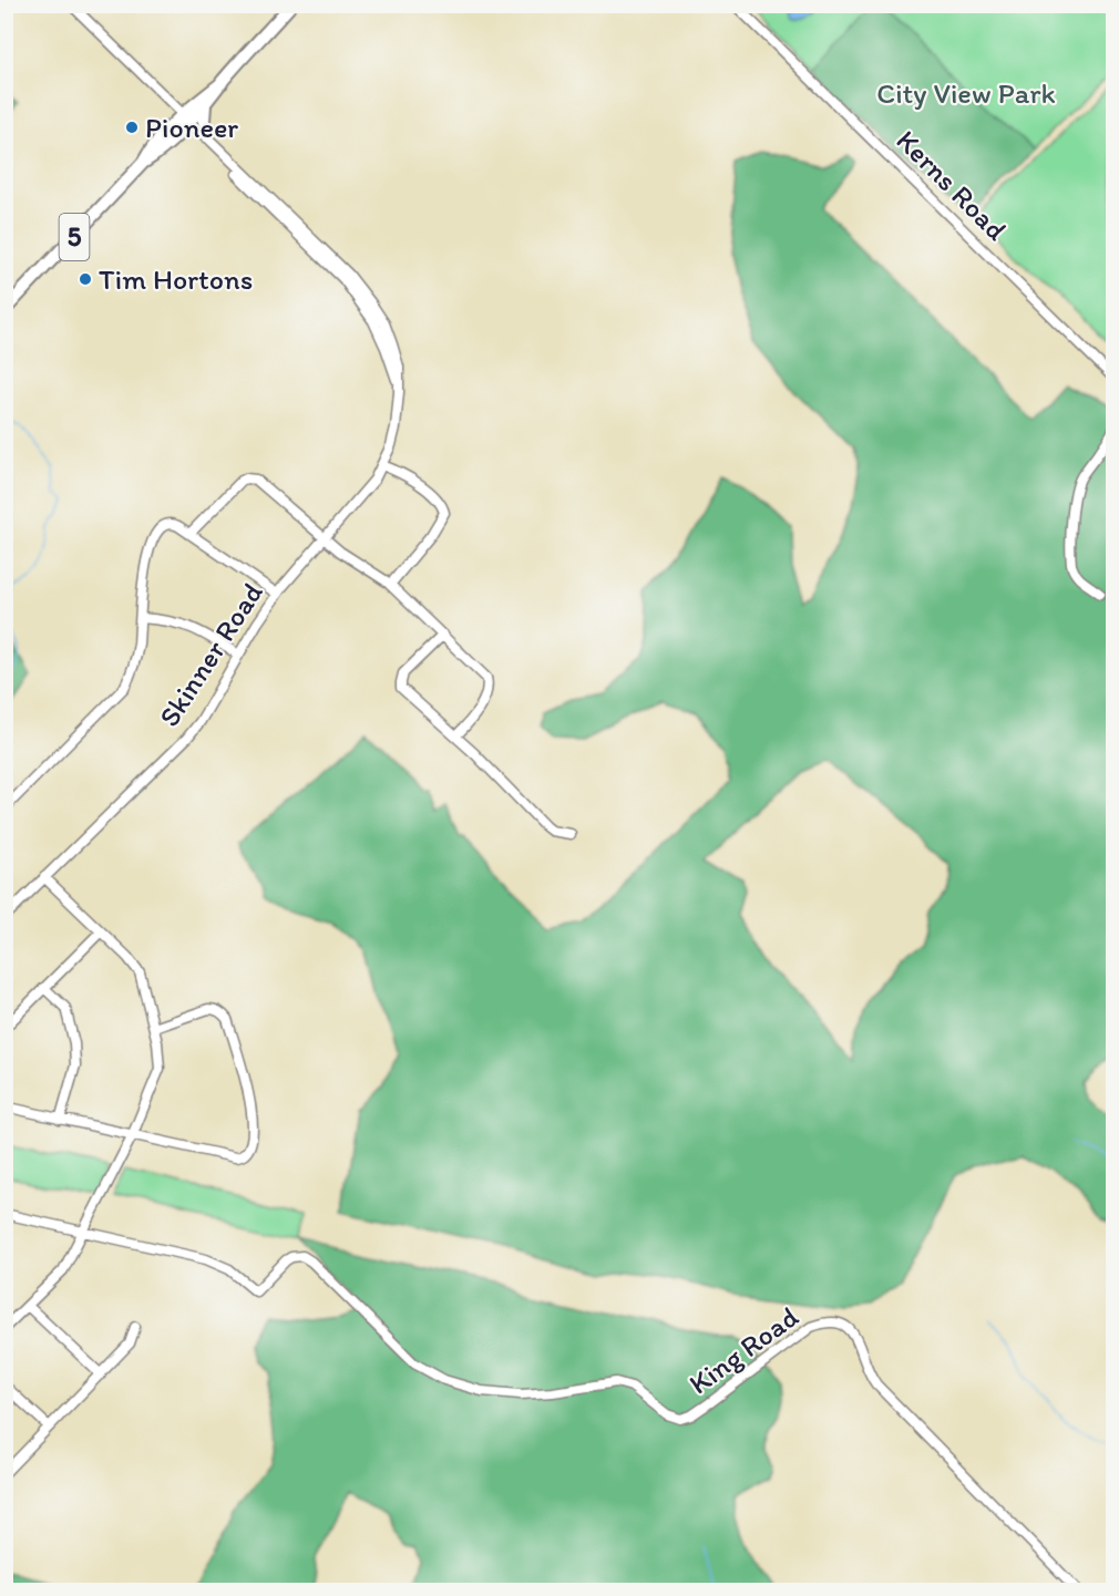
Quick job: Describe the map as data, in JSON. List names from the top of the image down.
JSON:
{
  "streets": {
    "main road": ["5"],
    "street": ["Kerns Road", "Skinner Road", "King Road"]
  },
  "crossings": [
    ["5", "Skinner Road"]
  ],
  "parks": ["City View Park"],
  "places": ["Pioneer", "Tim Hortons"]
}
